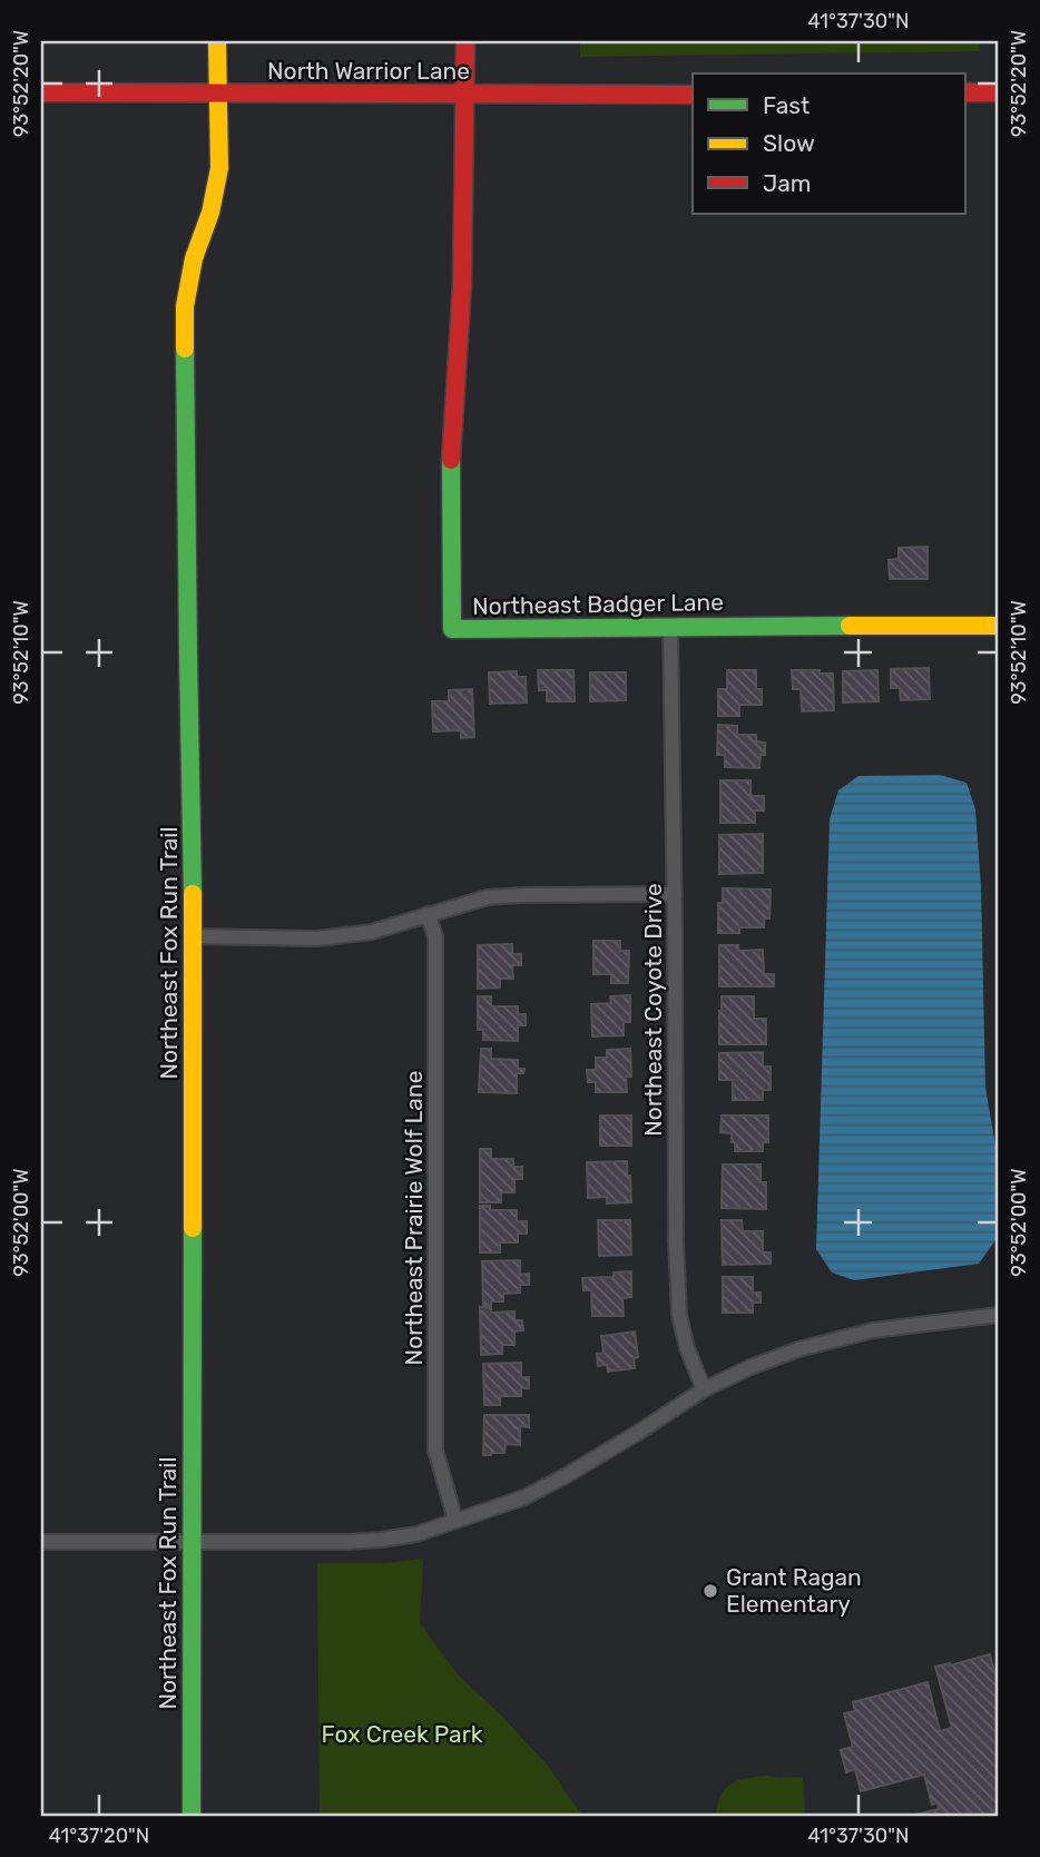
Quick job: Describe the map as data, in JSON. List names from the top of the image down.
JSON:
{
  "streets": {
    "street": [
      "North Warrior Lane",
      "Northeast Badger Lane",
      "Northeast Fox Run Trail",
      "Northeast Coyote Drive",
      "Northeast Prairie Wolf Lane"
    ]
  },
  "crossings": [
    ["North Warrior Lane", "Northeast Badger Lane"],
    ["North Warrior Lane", "Northeast Fox Run Trail"],
    ["Northeast Badger Lane", "Northeast Coyote Drive"]
  ],
  "parks": ["Fox Creek Park"],
  "places": ["Grant Ragan Elementary"],
  "legend": ["Fast", "Slow", "Jam"],
  "coordinates": [
    "41°37'30\"N",
    "93°52'20\"W",
    "93°52'10\"W",
    "93°52'00\"W",
    "41°37'20\"N"
  ]
}
